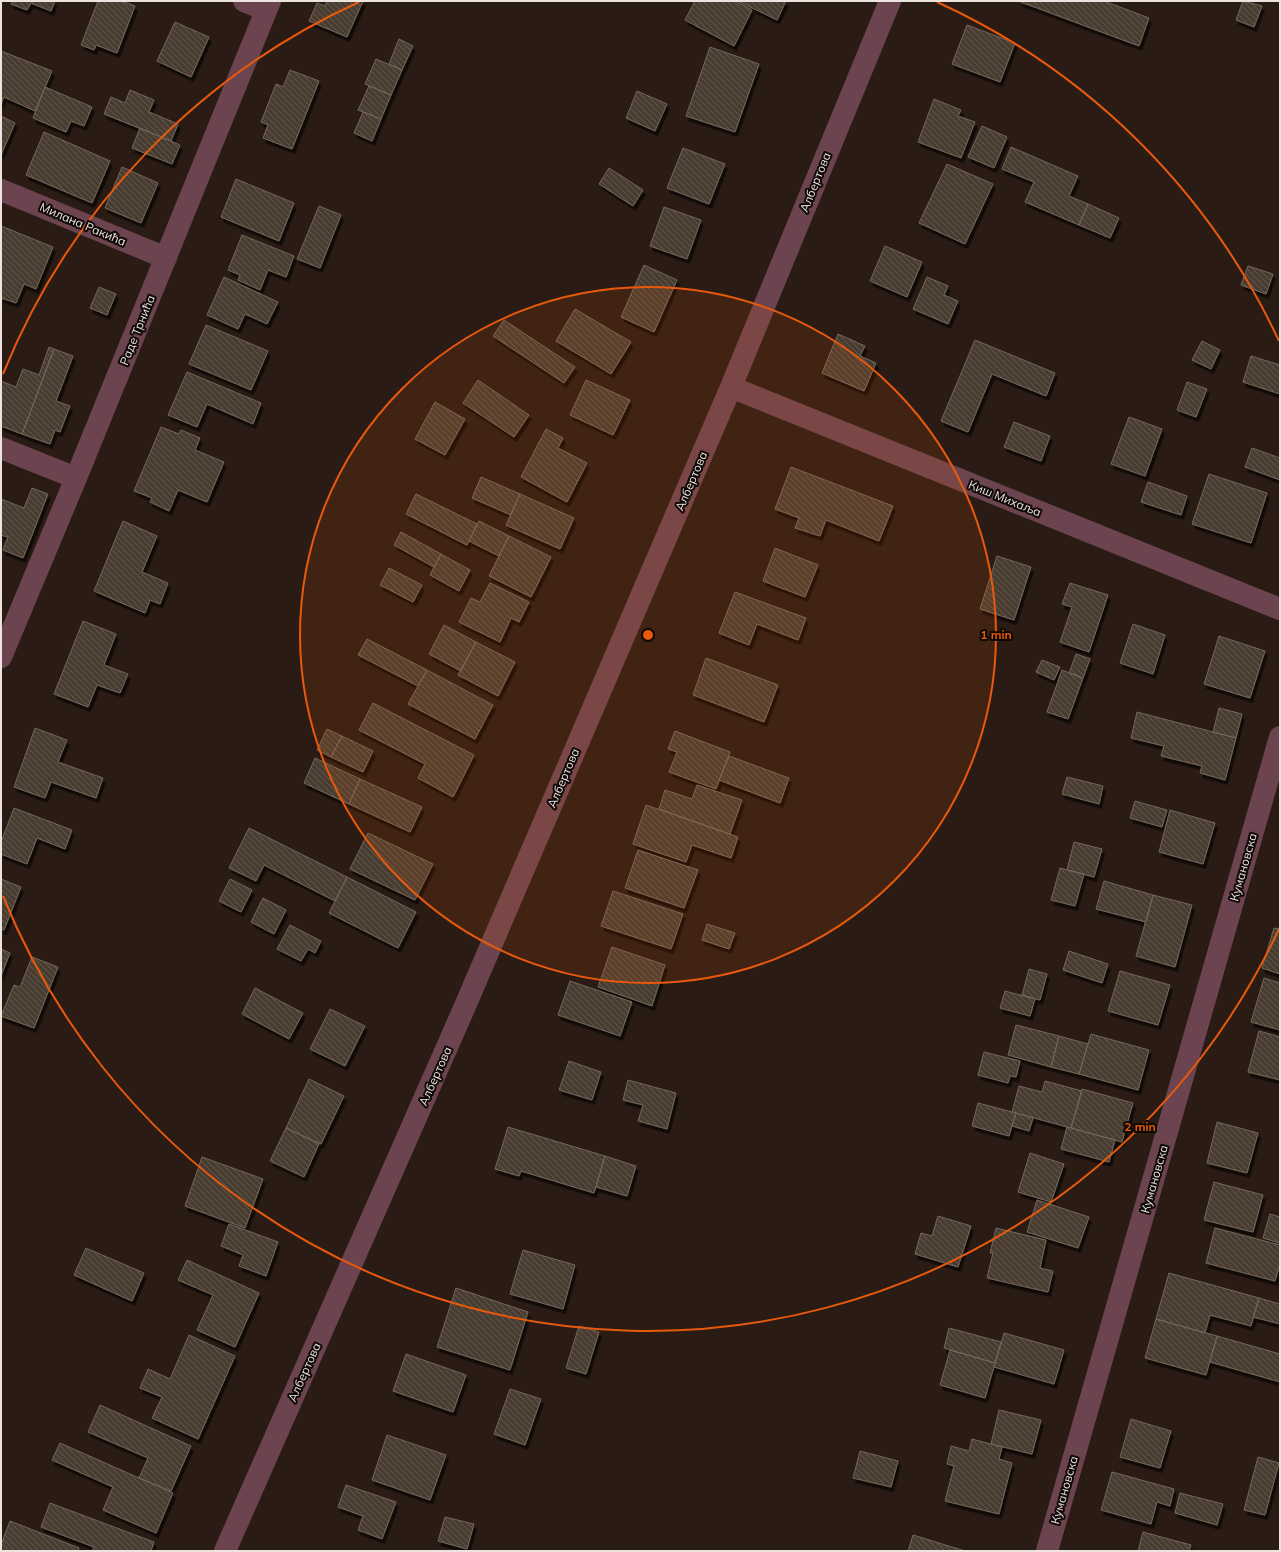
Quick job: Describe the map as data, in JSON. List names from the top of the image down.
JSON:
{
  "streets": {
    "street": [
      "Албертова",
      "Милана Ракића",
      "Раде Трнића",
      "Киш Михаља",
      "Кумановска"
    ]
  },
  "crossings": [
    ["Албертова", "Киш Михаља"],
    ["Милана Ракића", "Раде Трнића"]
  ],
  "rings": ["1 min", "2 min"]
}
